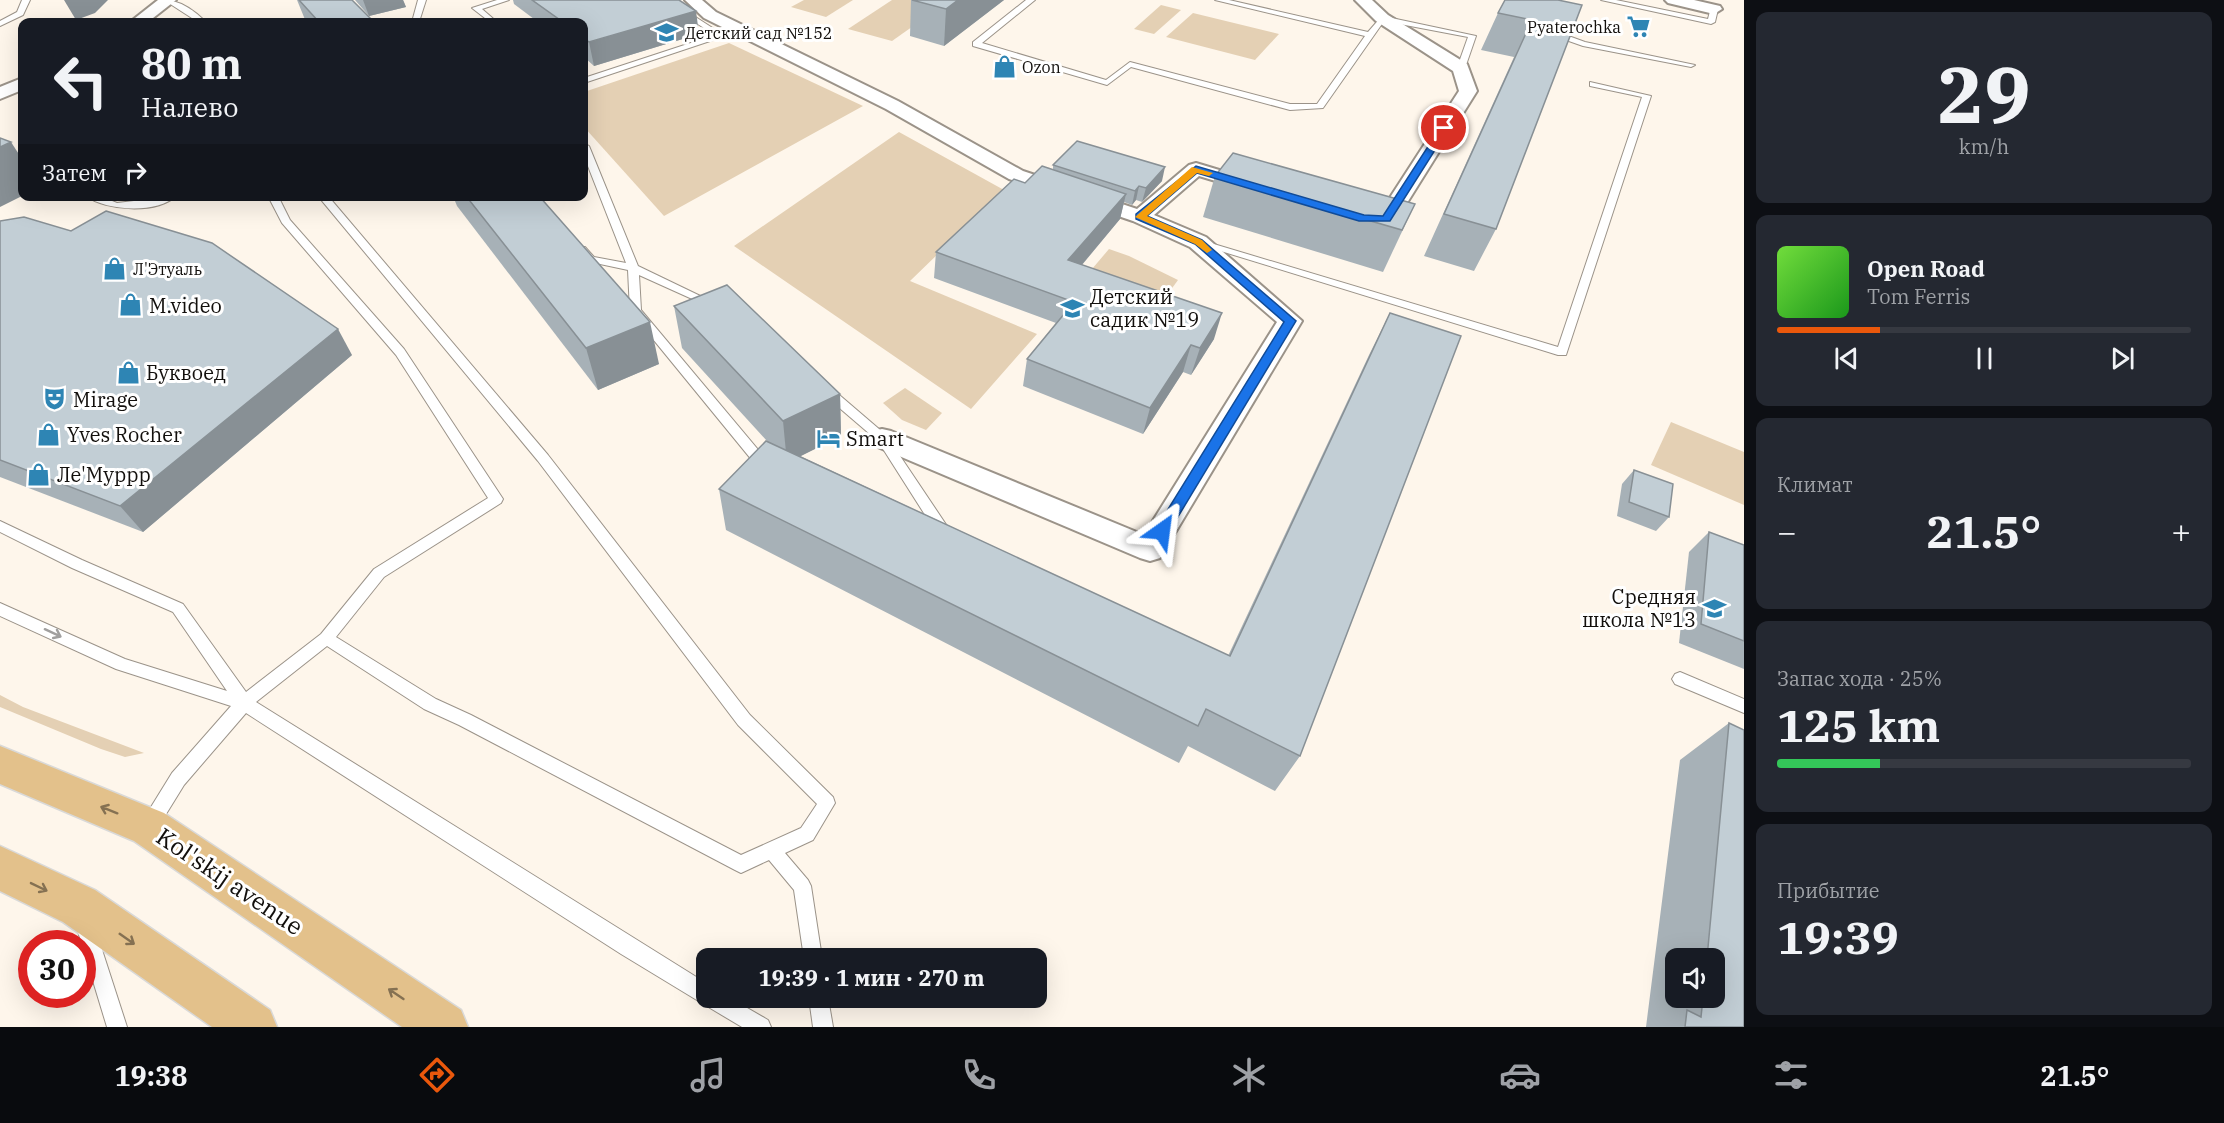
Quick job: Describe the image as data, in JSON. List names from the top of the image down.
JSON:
{
  "streets": {
    "main road": ["Kol'skij avenue"]
  },
  "places": {
    "supermarket": ["Pyaterochka"],
    "school or university": ["Детский сад №152", "Детский садик №19", "Средняя школа №13"],
    "shop": [
      "Ozon",
      "Л'Этуаль",
      "M.video",
      "Буквоед",
      "Yves Rocher",
      "Ле'Муррр"
    ],
    "theatre": ["Mirage"],
    "hotel": ["Smart"]
  },
  "page": {
    "tile": [
      ["29", "km/h"],
      "Климат",
      ["Запас хода · 25%", "125 km"],
      ["Прибытие", "19:39"]
    ],
    "turn": ["80 m", "Налево"],
    "then": "Затем",
    "song": ["Open Road", "Tom Ferris"],
    "heat": ["−", "21.5°", "+"],
    "limit": "30",
    "trip": "19:39 · 1 мин · 270 m",
    "tabs": ["19:38", "21.5°"]
  }
}
